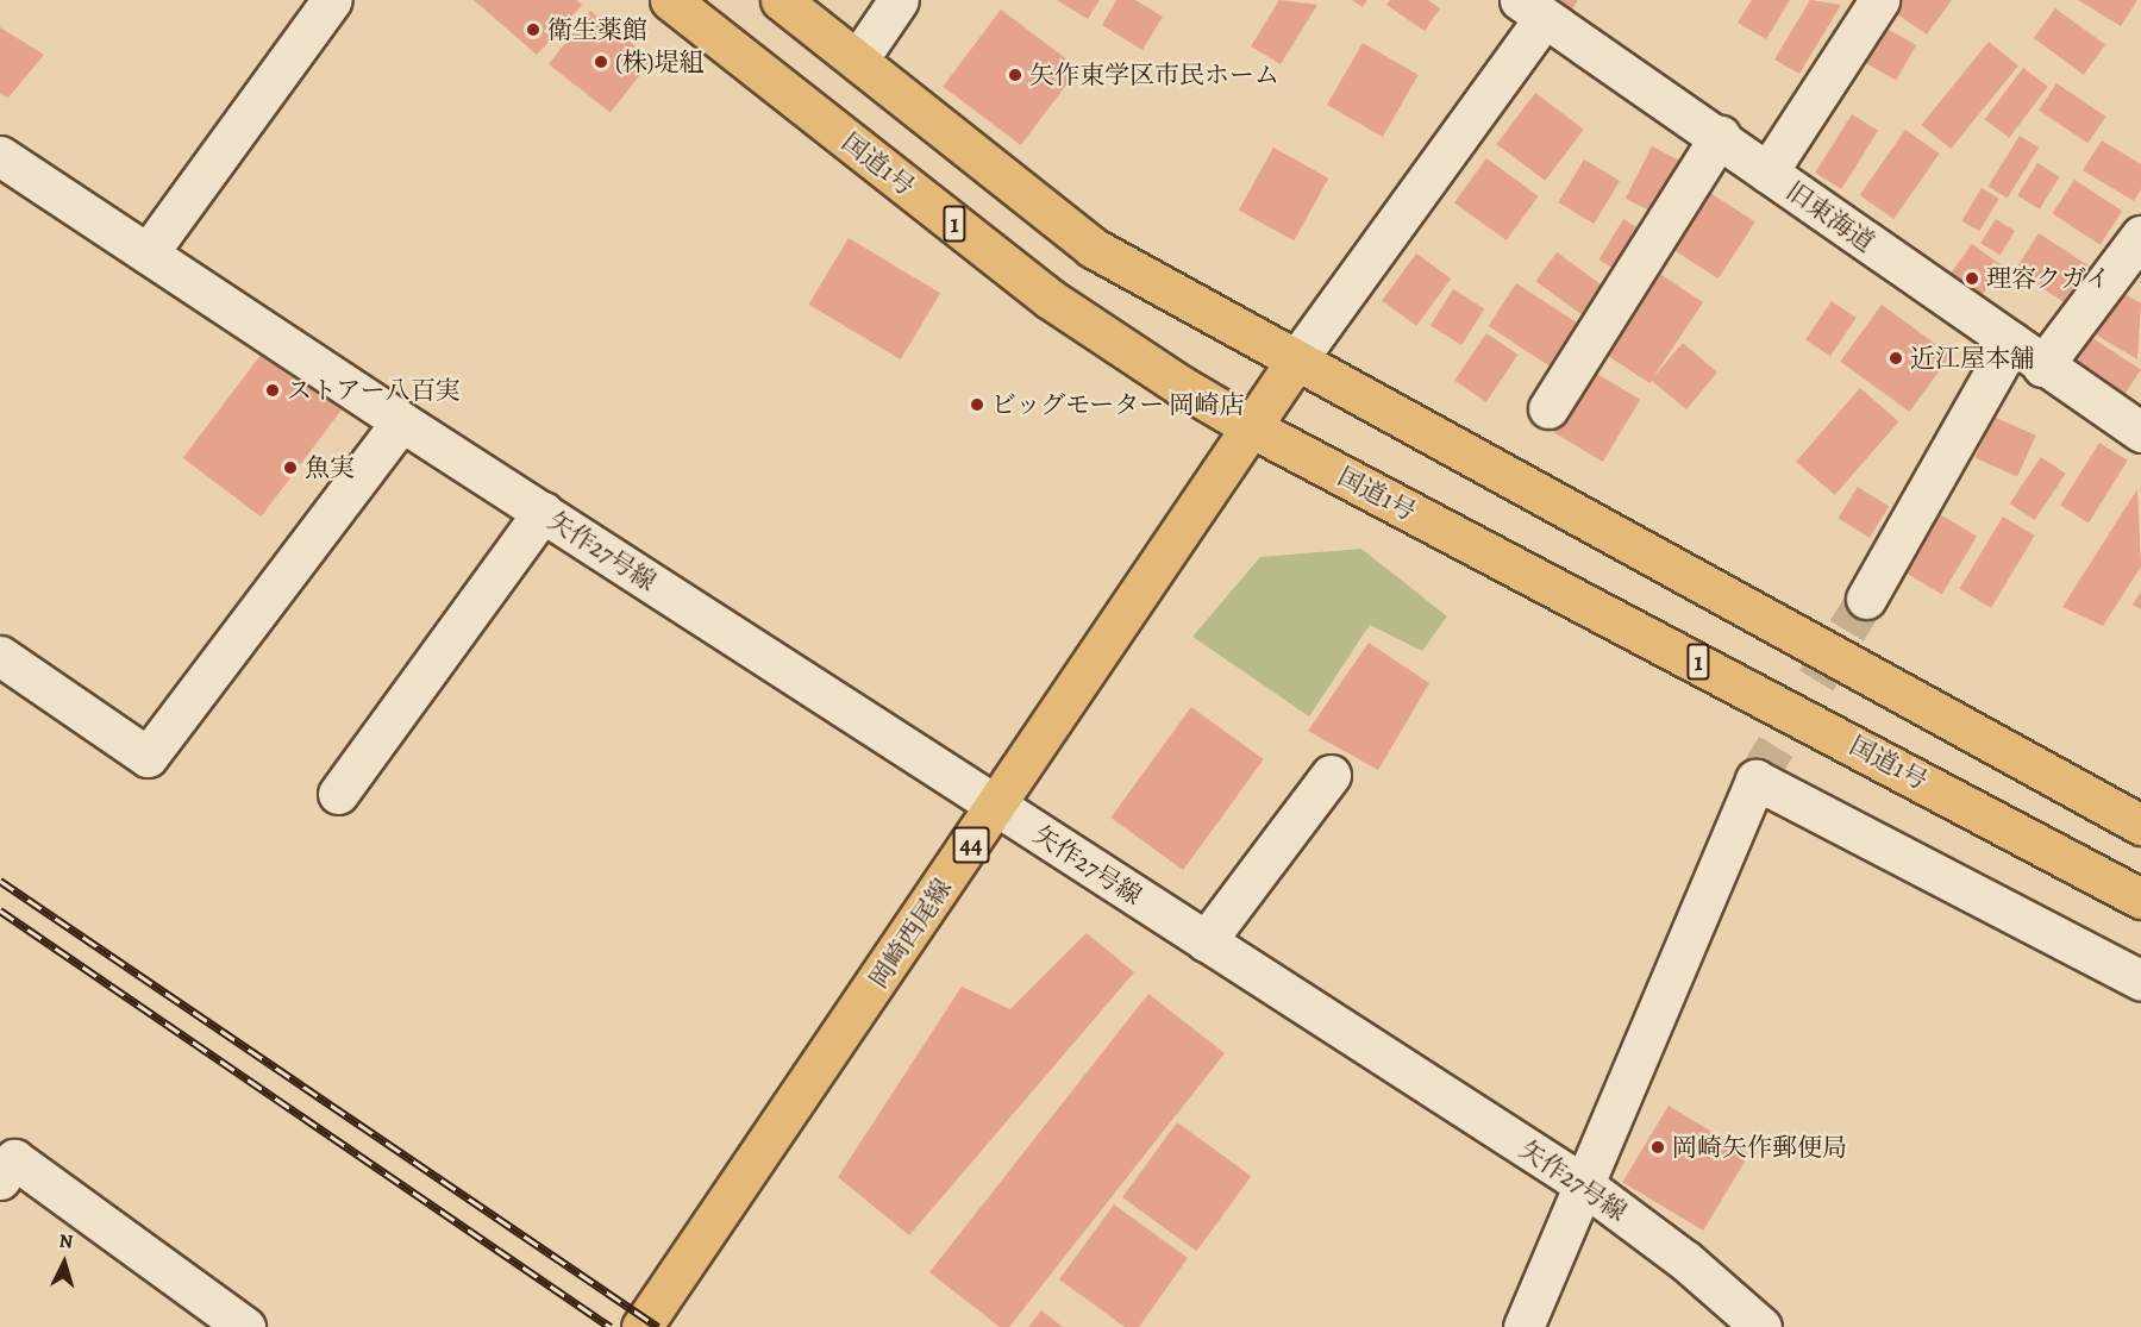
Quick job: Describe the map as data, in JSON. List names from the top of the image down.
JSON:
{
  "streets": {
    "main road": [
      "国道1号",
      "1",
      "44",
      "岡崎西尾線"
    ],
    "street": ["旧東海道", "矢作27号線"]
  },
  "crossings": [
    ["国道1号", "岡崎西尾線"],
    ["矢作27号線", "岡崎西尾線"]
  ],
  "places": [
    "衛生薬館",
    "(株)堤組",
    "矢作東学区市民ホーム",
    "理容クガイ",
    "近江屋本舗",
    "ストアー八百実",
    "ビッグモーター 岡崎店",
    "魚実",
    "岡崎矢作郵便局"
  ],
  "north": "top"
}
